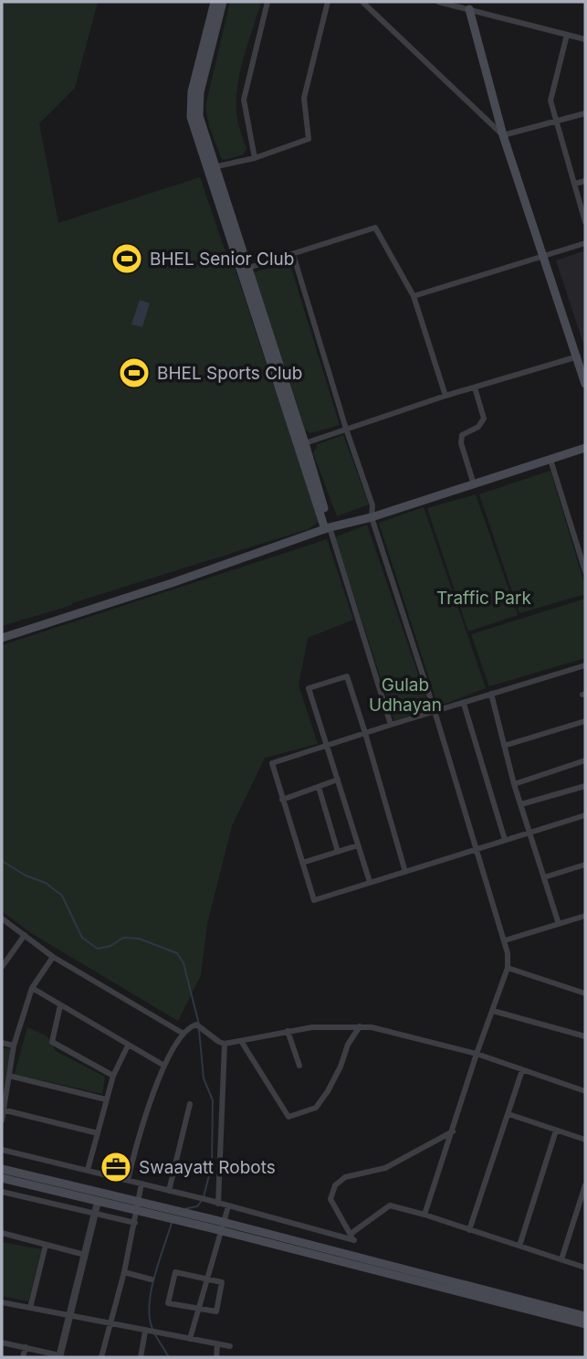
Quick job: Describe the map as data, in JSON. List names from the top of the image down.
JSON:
{
  "parks": ["Traffic Park", "Gulab Udhayan"],
  "places": {
    "sports": ["BHEL Senior Club", "BHEL Sports Club"],
    "office": ["Swaayatt Robots"]
  }
}
